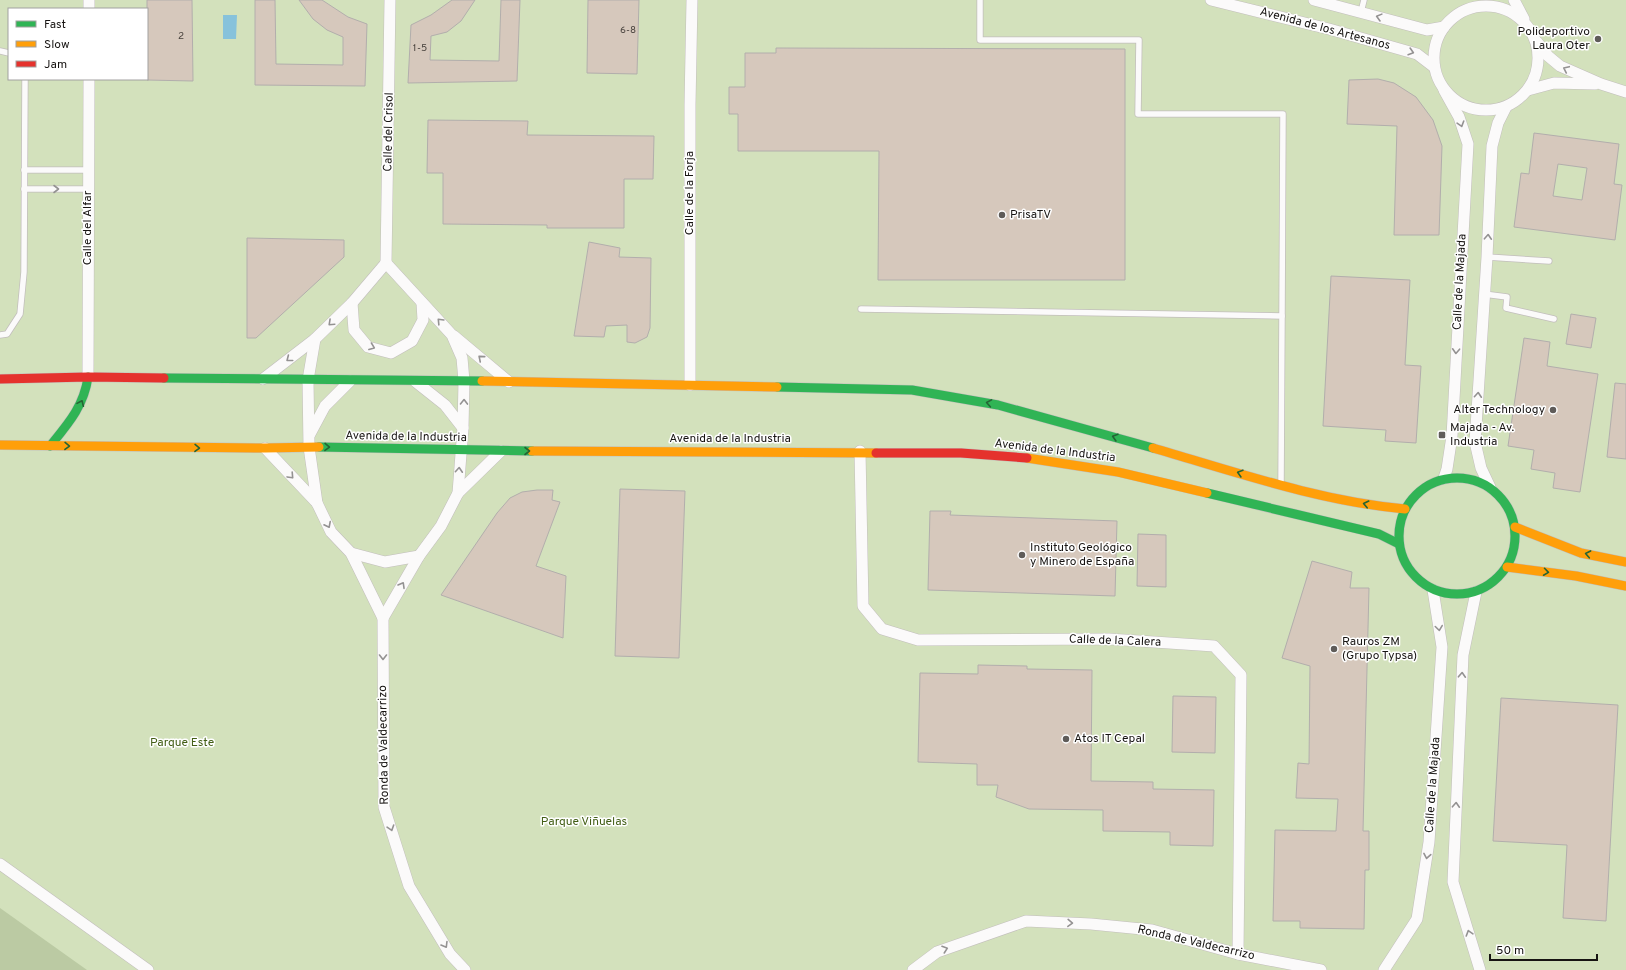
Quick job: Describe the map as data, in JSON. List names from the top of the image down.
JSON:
{
  "streets": {
    "street": [
      "Avenida de los Artesanos",
      "Calle del Crisol",
      "Calle de la Forja",
      "Calle del Alfar",
      "Calle de la Majada",
      "Avenida de la Industria",
      "Calle de la Calera",
      "Ronda de Valdecarrizo"
    ]
  },
  "crossings": [
    ["Avenida de los Artesanos", "Calle de la Majada"],
    ["Calle de la Forja", "Avenida de la Industria"],
    ["Calle del Alfar", "Avenida de la Industria"],
    ["Calle de la Majada", "Avenida de la Industria"],
    ["Avenida de la Industria", "Calle de la Calera"],
    ["Calle de la Calera", "Ronda de Valdecarrizo"]
  ],
  "parks": ["Parque Este", "Parque Viñuelas"],
  "places": {
    "other": [
      "Polideportivo Laura Oter",
      "PrisaTV",
      "Alter Technology",
      "Instituto Geológico y Minero de España",
      "Rauros ZM (Grupo Typsa)",
      "Atos IT Cepal"
    ],
    "transit": ["Majada - Av. Industria"]
  },
  "house_numbers": ["6-8", "2", "1-5"],
  "legend": ["Fast", "Slow", "Jam"],
  "scale_bar": "50 m"
}
